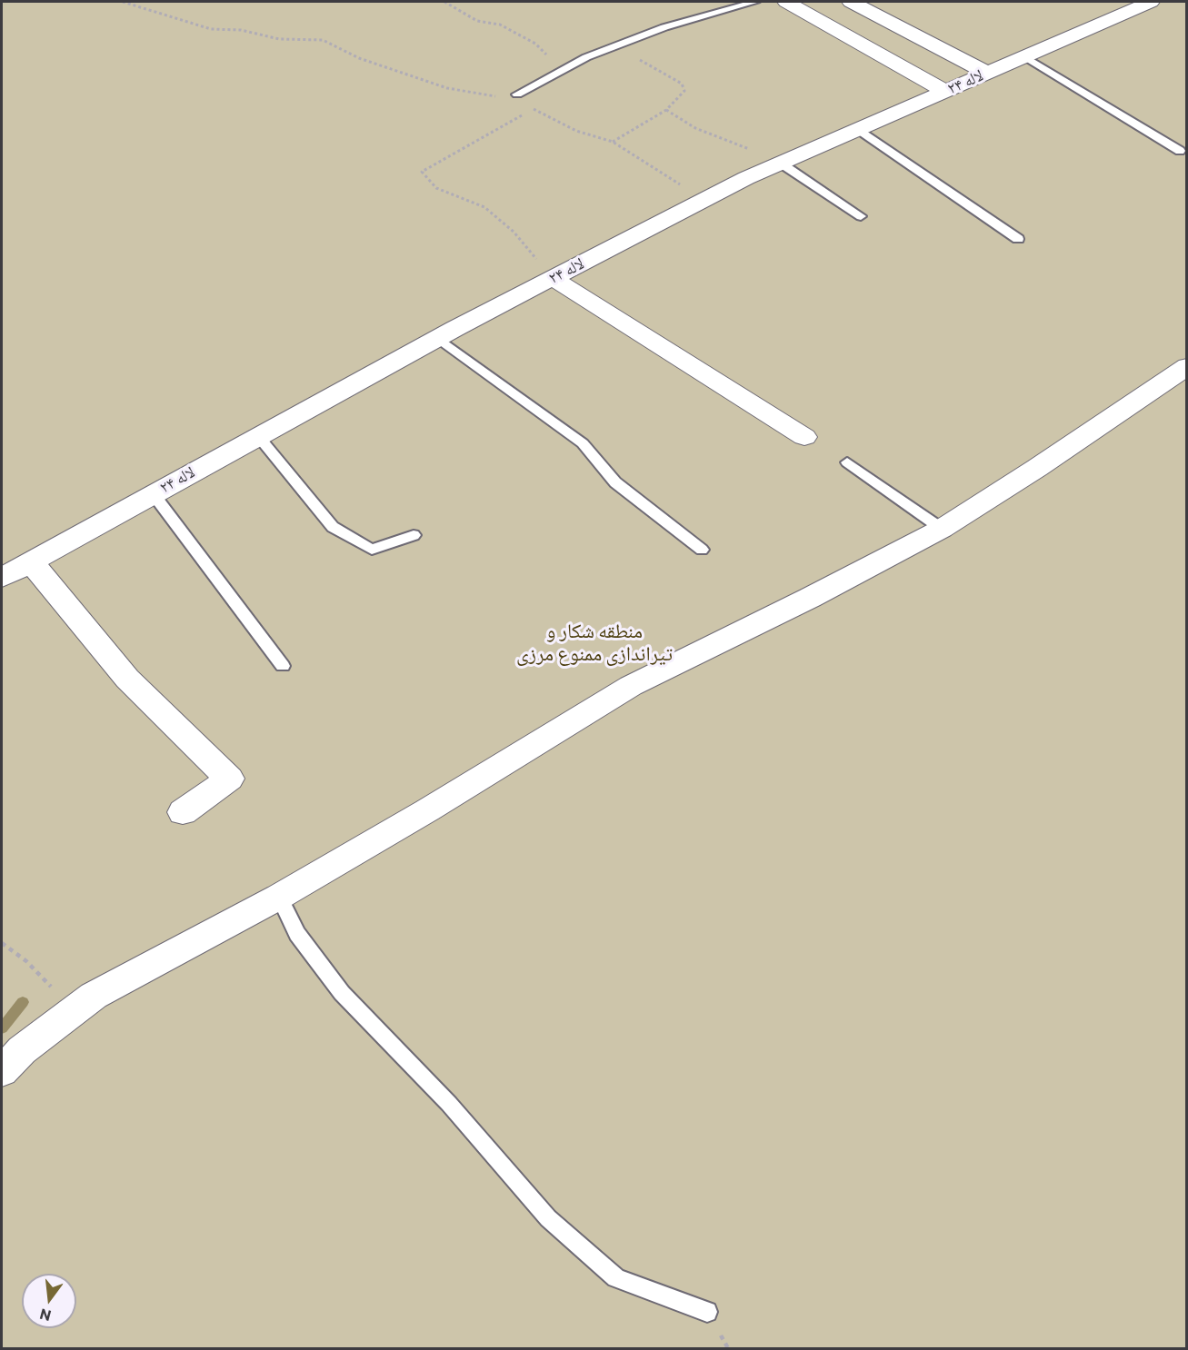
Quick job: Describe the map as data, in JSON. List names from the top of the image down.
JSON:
{
  "streets": {
    "street": ["لاله ۲۴"]
  },
  "parks": ["منطقه شکار و تیراندازی ممنوع مرزی"],
  "north": "bottom"
}
